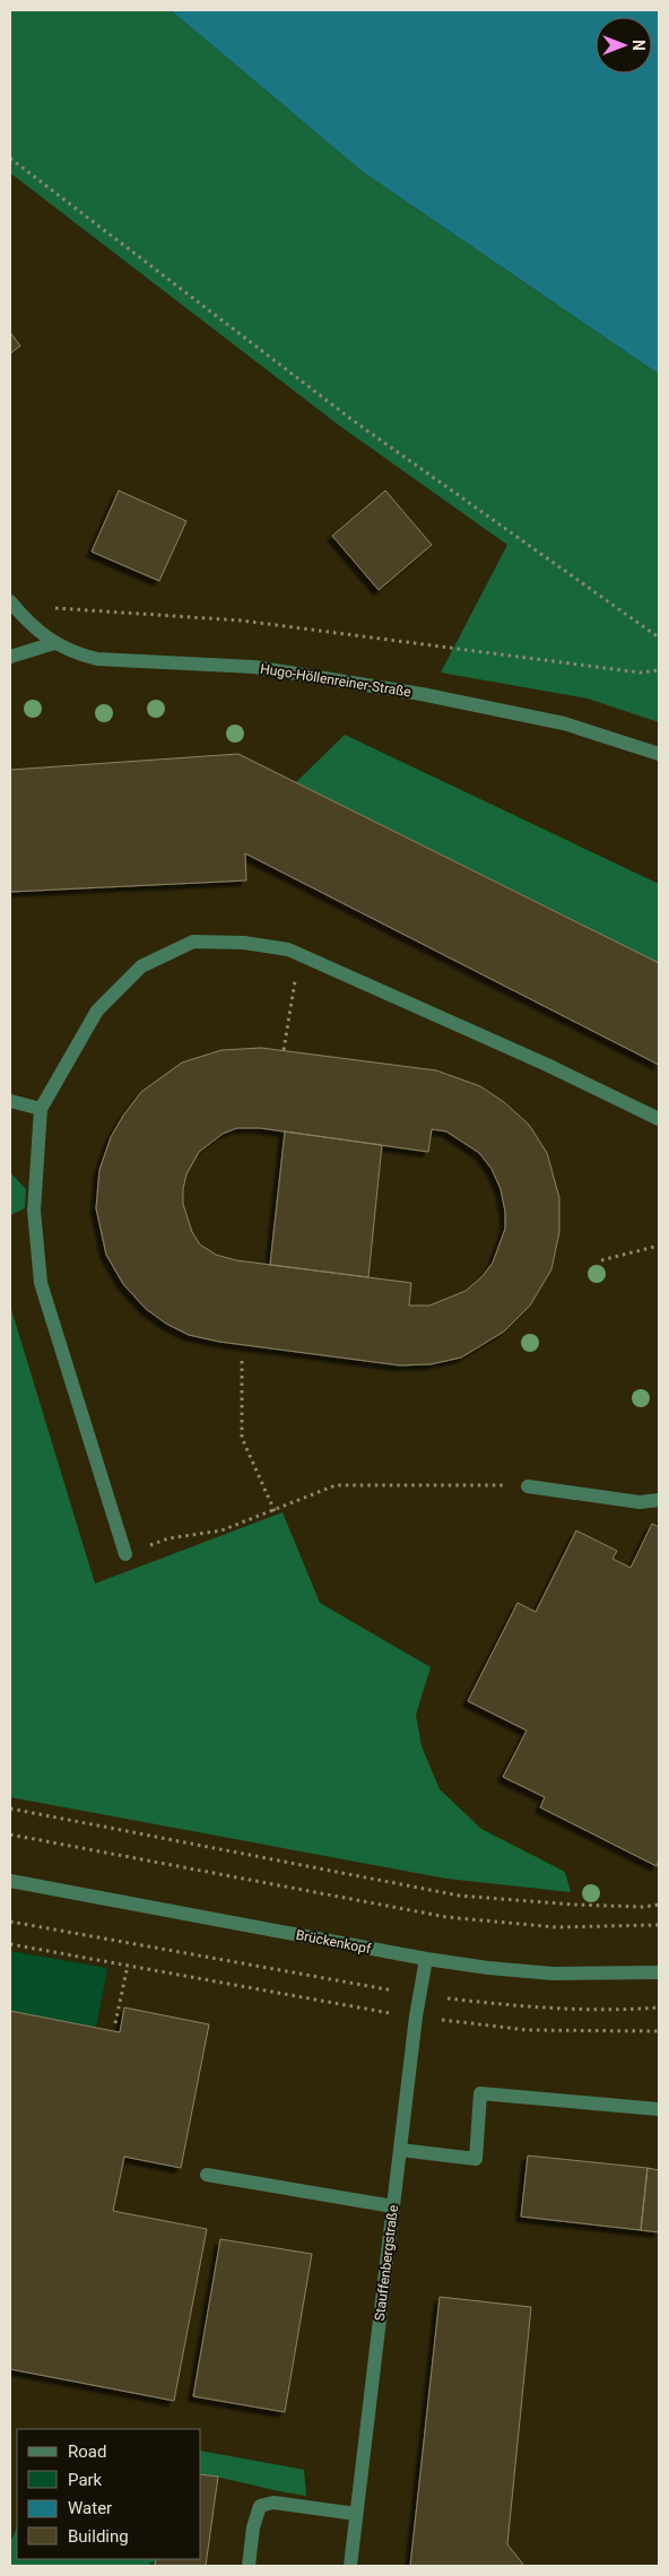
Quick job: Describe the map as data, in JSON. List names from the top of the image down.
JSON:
{
  "streets": {
    "street": ["Hugo-Höllenreiner-Straße", "Brückenkopf", "Stauffenbergstraße"]
  },
  "crossings": [
    ["Brückenkopf", "Stauffenbergstraße"]
  ],
  "legend": [
    "Road",
    "Park",
    "Water",
    "Building"
  ],
  "north": "right"
}
